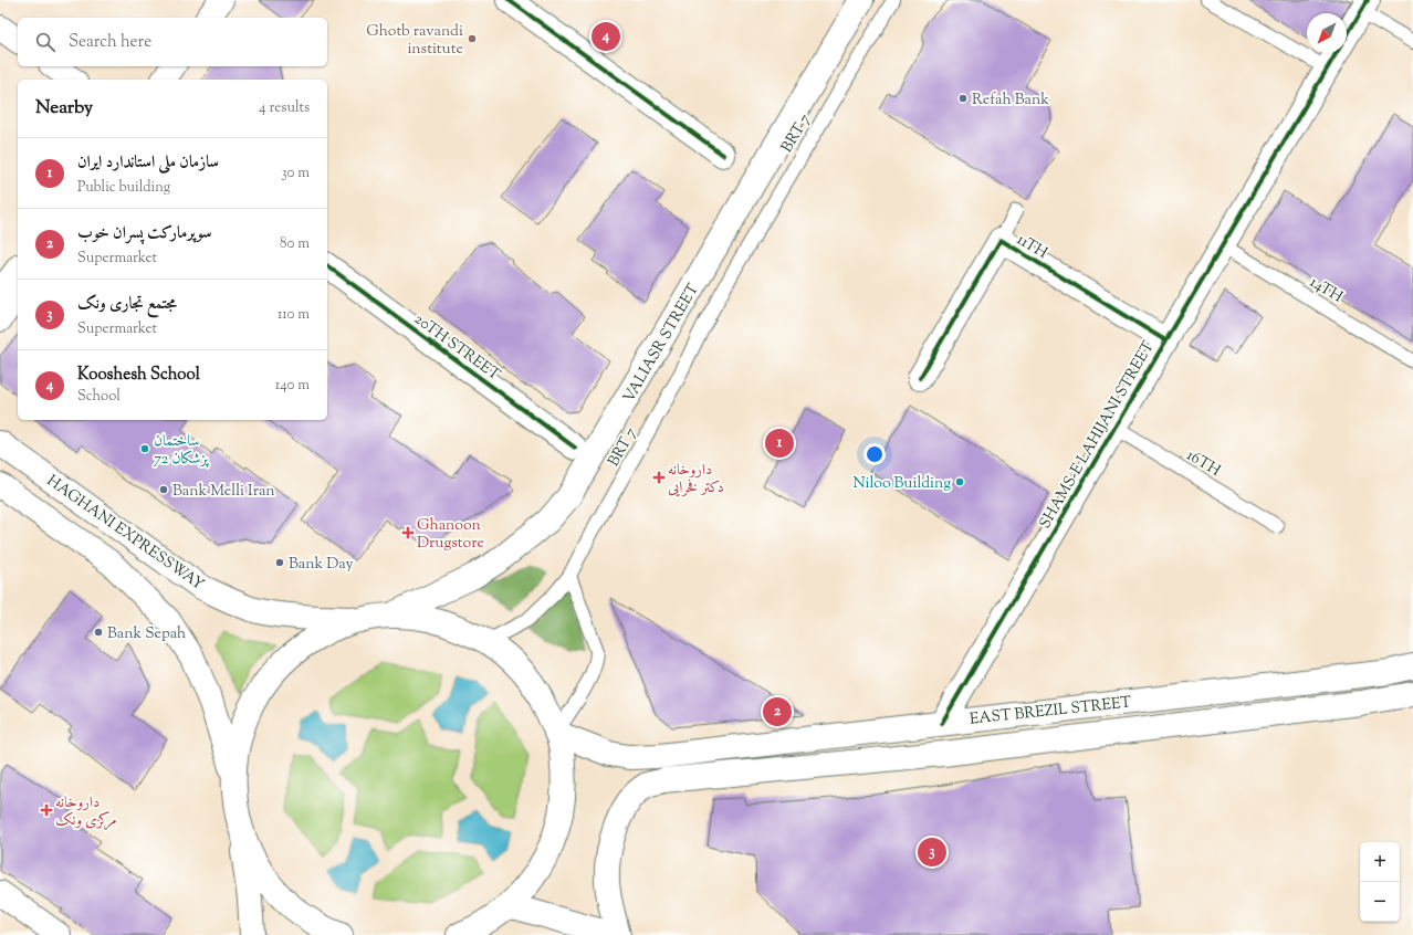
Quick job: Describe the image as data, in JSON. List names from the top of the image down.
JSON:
{
  "streets": {
    "main road": [
      "11TH",
      "VALIASR STREET",
      "20TH STREET",
      "SHAMS-E LAHIJANI STREET",
      "HAGHANI EXPRESSWAY",
      "EAST BREZIL STREET"
    ],
    "lane": ["BRT 7", "14TH", "16TH"]
  },
  "crossings": [
    ["11TH", "SHAMS-E LAHIJANI STREET"],
    ["14TH", "SHAMS-E LAHIJANI STREET"],
    ["SHAMS-E LAHIJANI STREET", "16TH"],
    ["SHAMS-E LAHIJANI STREET", "EAST BREZIL STREET"]
  ],
  "places": {
    "other": [
      "Ghotb ravandi institute",
      "Refah Bank",
      "ساختمان پزشکان 72",
      "Niloo Building",
      "Bank Melli Iran",
      "Bank Day",
      "Bank Sepah"
    ],
    "health": ["داروخانه دکتر فخرایی", "Ghanoon Drugstore", "داروخانه مرکزی ونک"]
  },
  "north": "bottom left",
  "page": {
    "search": "Search here",
    "pins": [
      "4",
      "1",
      "2",
      "3"
    ],
    "heading": ["Nearby", "4 results"],
    "list": [
      {
        "mark": "1",
        "name": "سازمان ملی استاندارد ایران",
        "note": "Public building",
        "value": "30 m"
      },
      {
        "mark": "2",
        "name": "سوپرمارکت پسران خوب",
        "note": "Supermarket",
        "value": "80 m"
      },
      {
        "mark": "3",
        "name": "مجتمع تجاری ونک",
        "note": "Supermarket",
        "value": "110 m"
      },
      {
        "mark": "4",
        "name": "Kooshesh School",
        "note": "School",
        "value": "140 m"
      }
    ],
    "map_buttons": ["+", "−"]
  }
}
